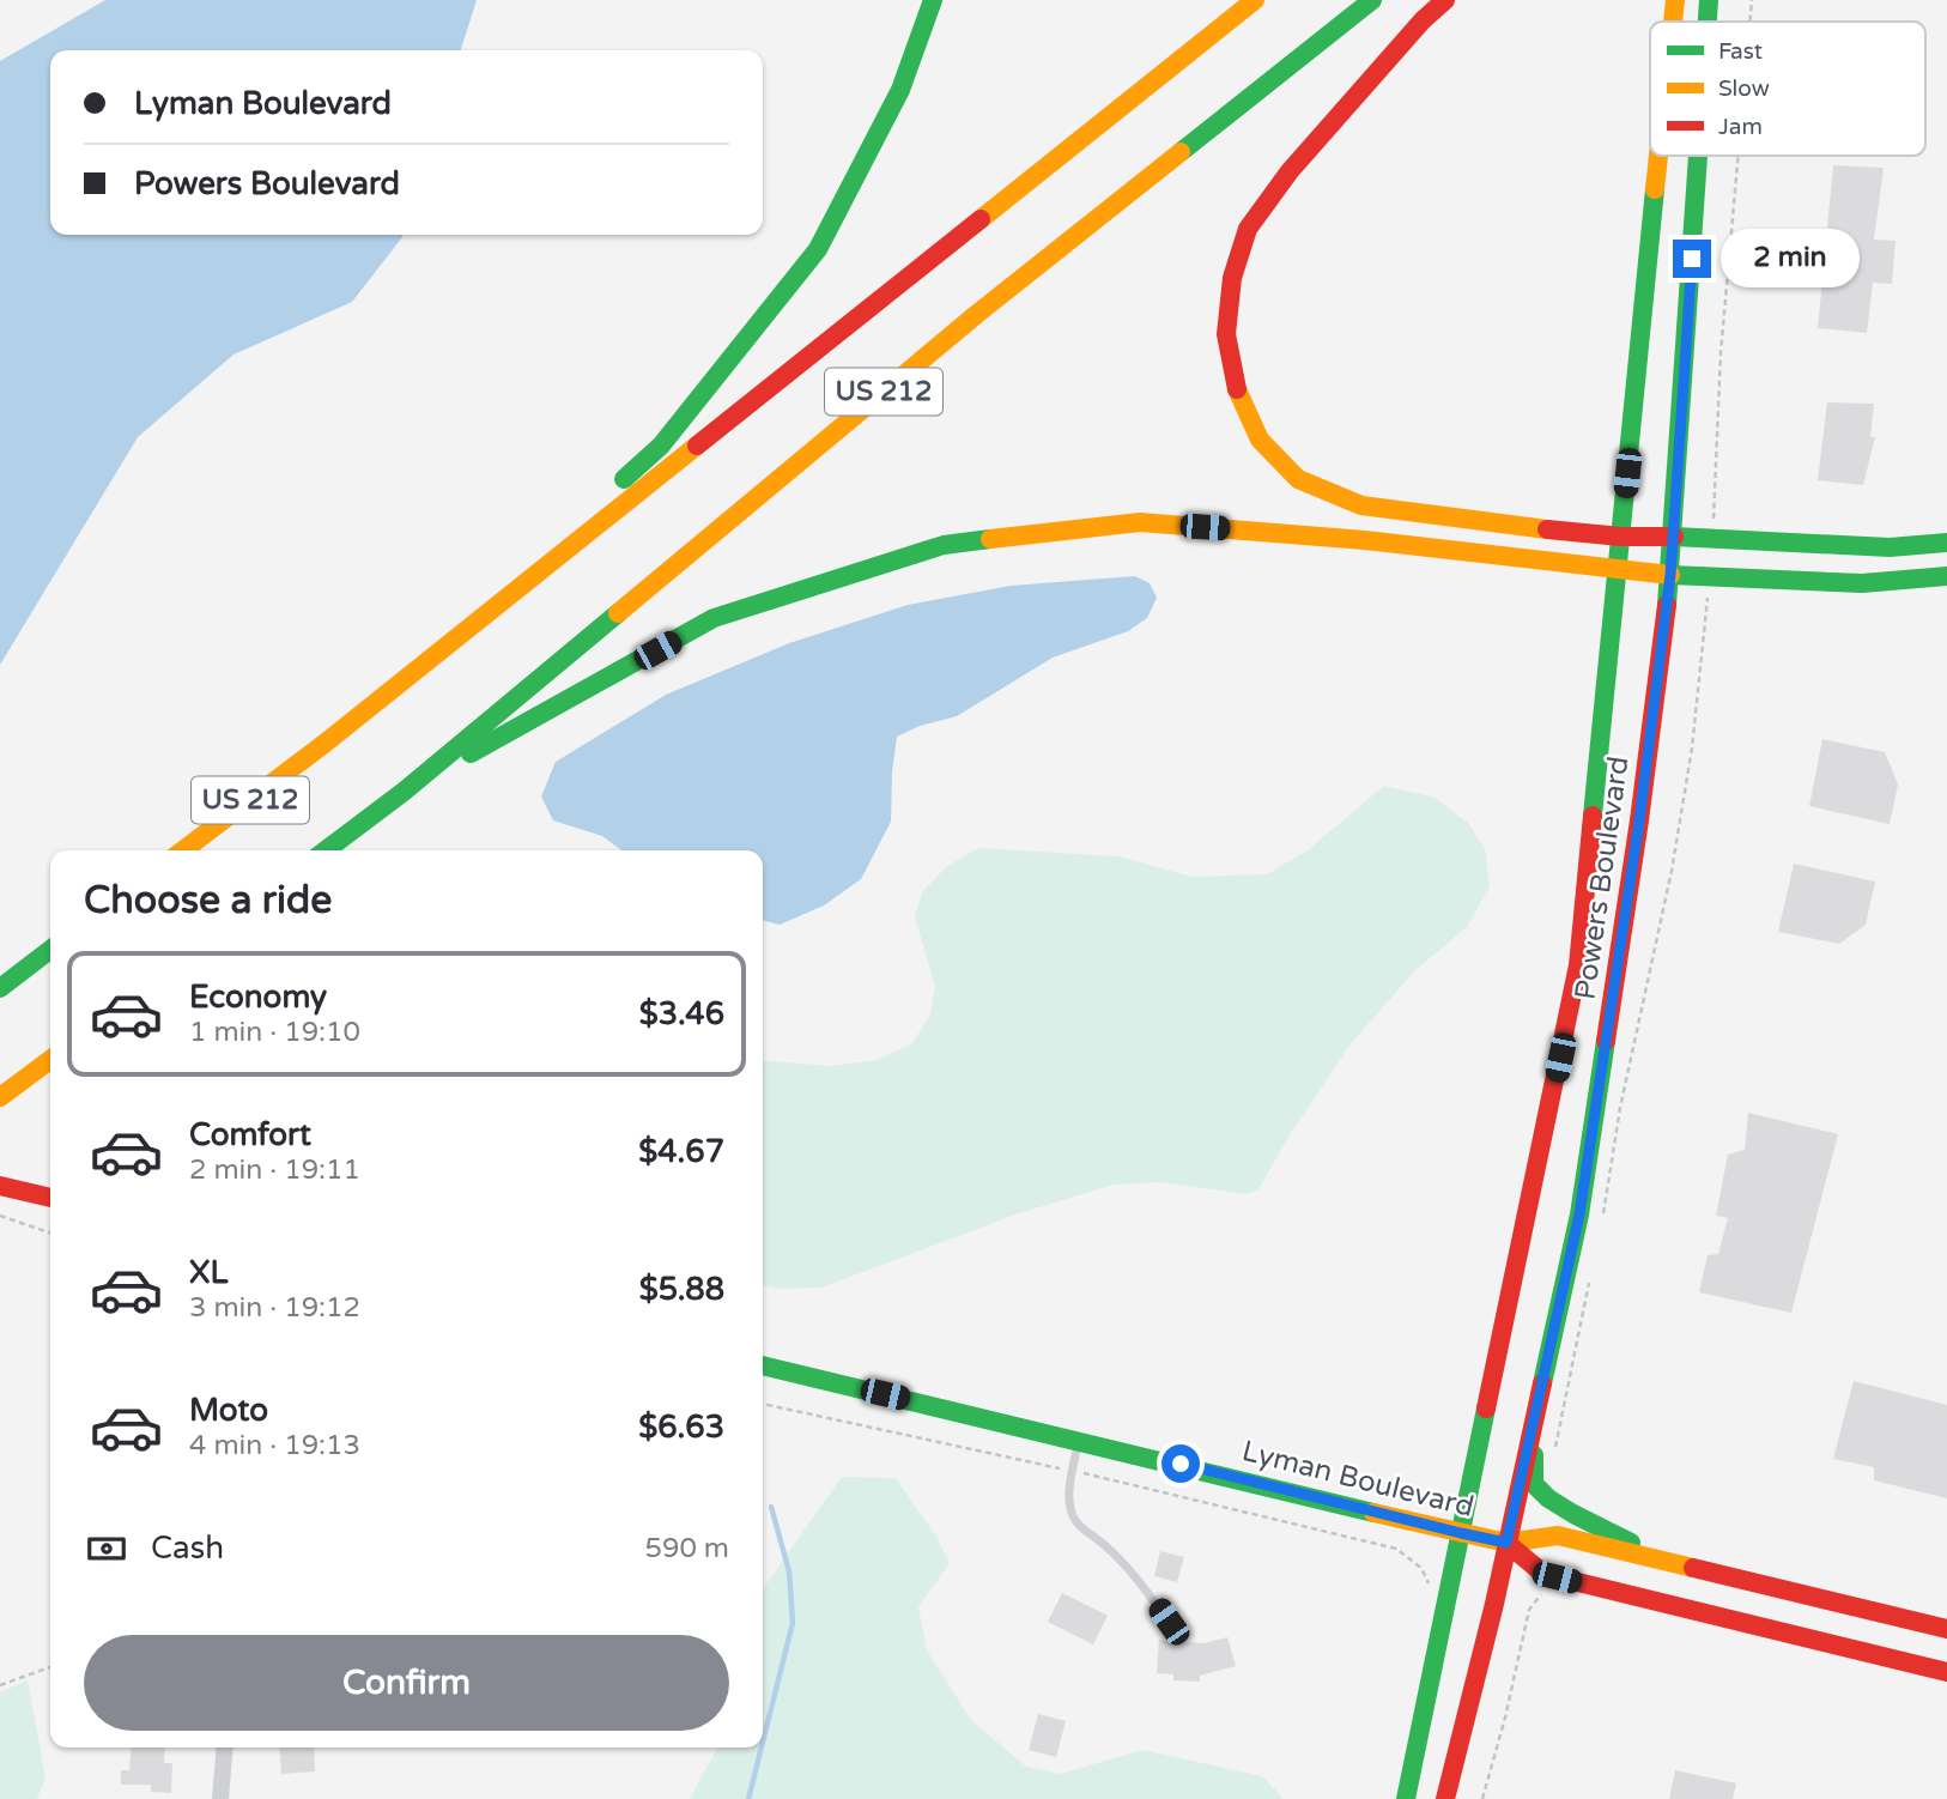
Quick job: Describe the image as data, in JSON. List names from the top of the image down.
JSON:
{
  "streets": {
    "main road": ["US 212", "Powers Boulevard", "Lyman Boulevard"]
  },
  "crossings": [
    ["Powers Boulevard", "Lyman Boulevard"]
  ],
  "legend": ["Fast", "Slow", "Jam"],
  "page": {
    "banner": ["Lyman Boulevard", "Powers Boulevard"],
    "bubble": "2 min",
    "heading": "Choose a ride",
    "list": [
      {
        "name": "Economy",
        "note": "1 min · 19:10",
        "value": "$3.46"
      },
      {
        "name": "Comfort",
        "note": "2 min · 19:11",
        "value": "$4.67"
      },
      {
        "name": "XL",
        "note": "3 min · 19:12",
        "value": "$5.88"
      },
      {
        "name": "Moto",
        "note": "4 min · 19:13",
        "value": "$6.63"
      }
    ],
    "pay": ["Cash", "590 m"],
    "buttons": "Confirm"
  }
}
